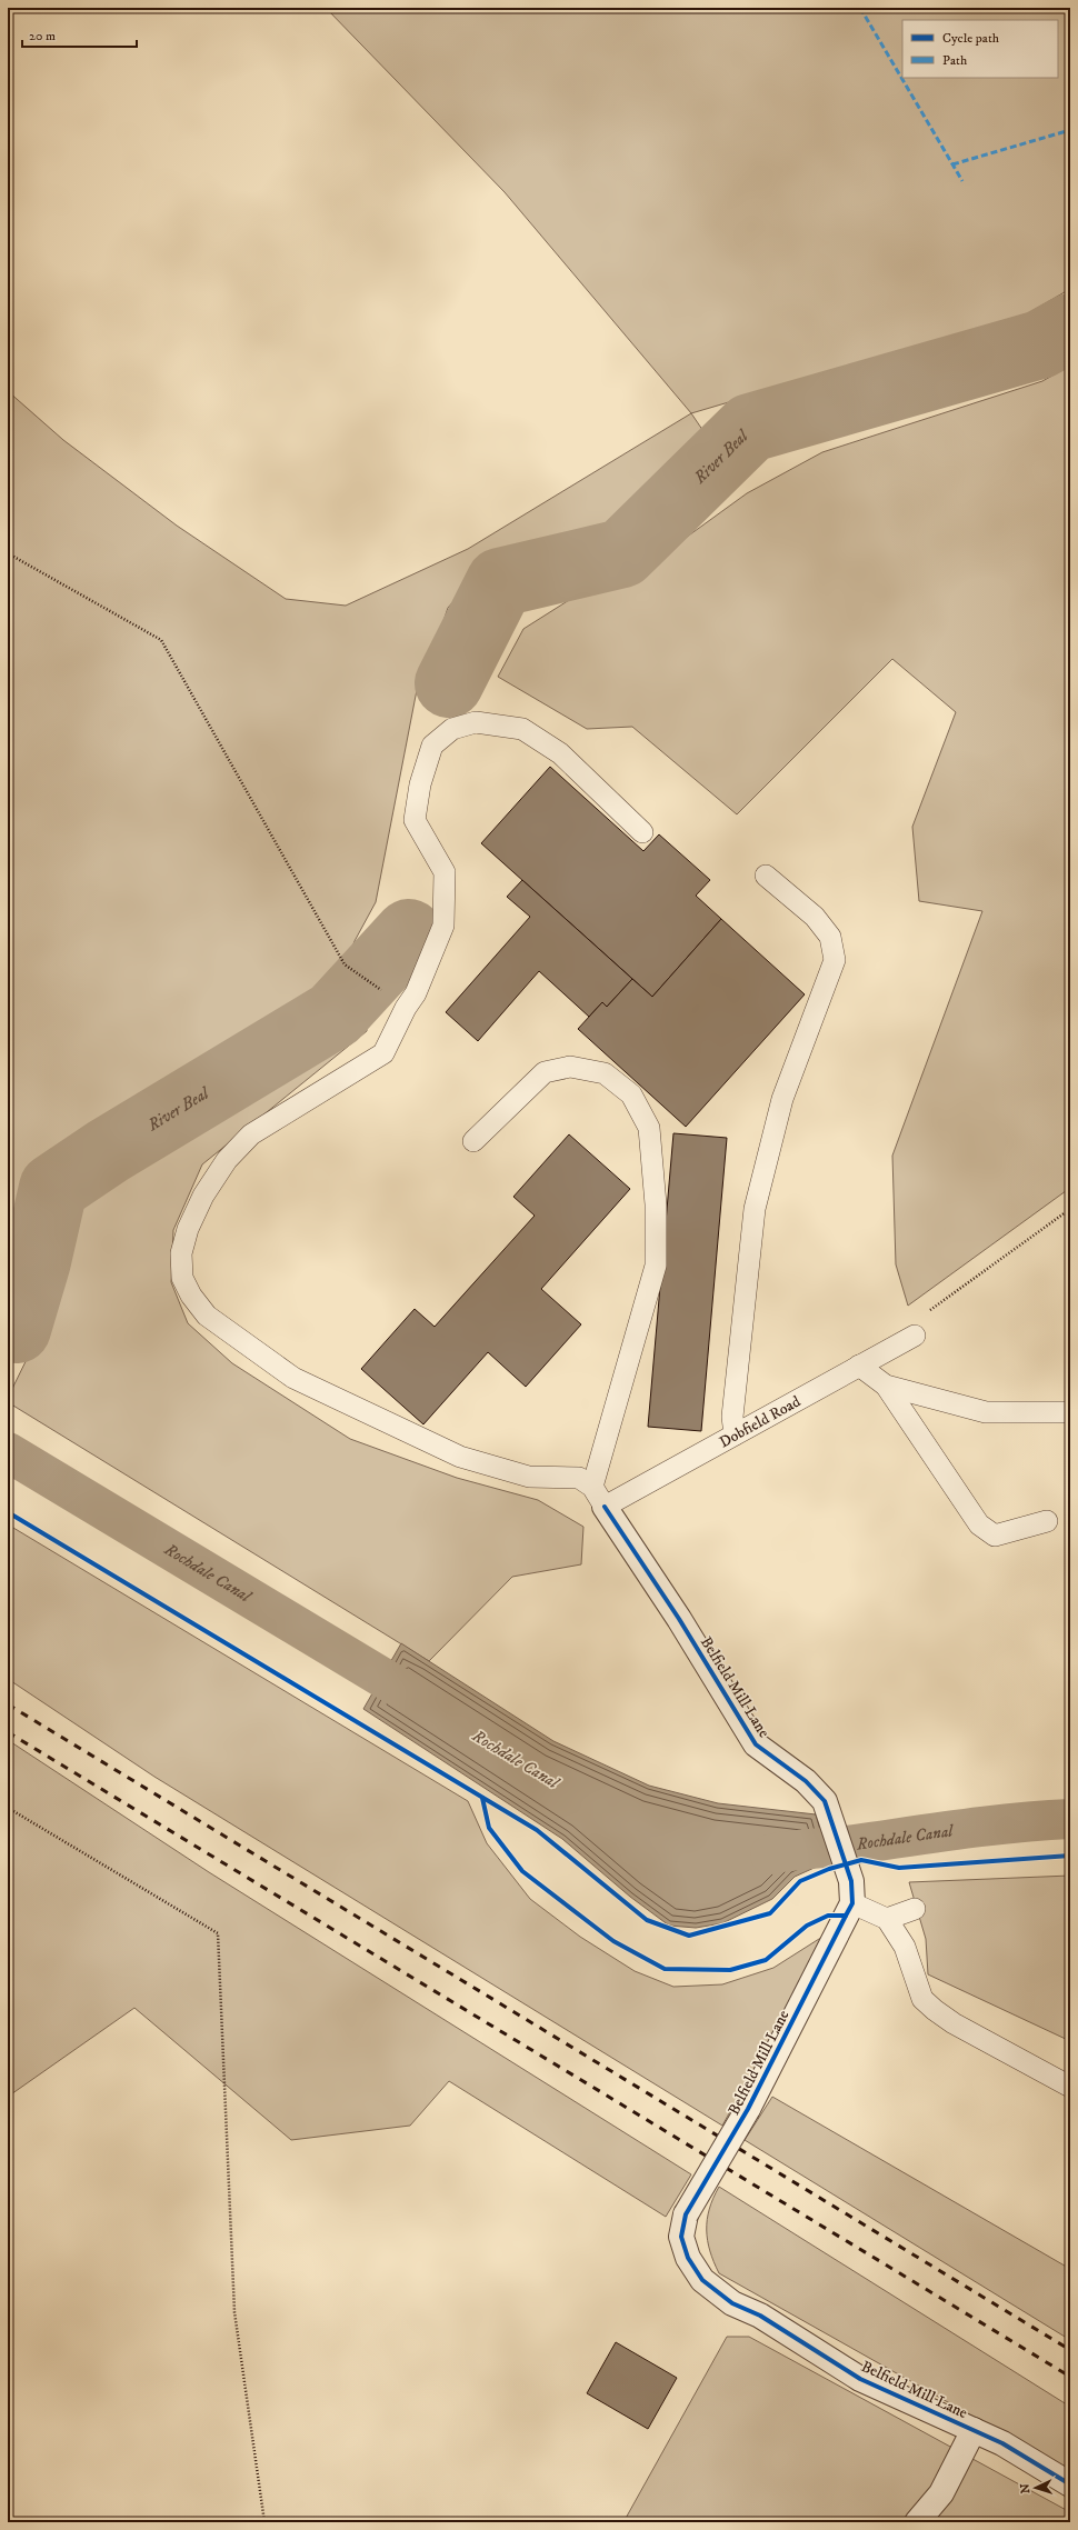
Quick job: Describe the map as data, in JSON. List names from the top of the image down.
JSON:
{
  "streets": {
    "street": ["Belfield Mill Lane"],
    "lane": ["Dobfield Road"]
  },
  "crossings": [
    ["Dobfield Road", "Belfield Mill Lane"]
  ],
  "water": ["River Beal", "Rochdale Canal"],
  "legend": ["Cycle path", "Path"],
  "scale_bar": "20 m",
  "north": "left"
}
